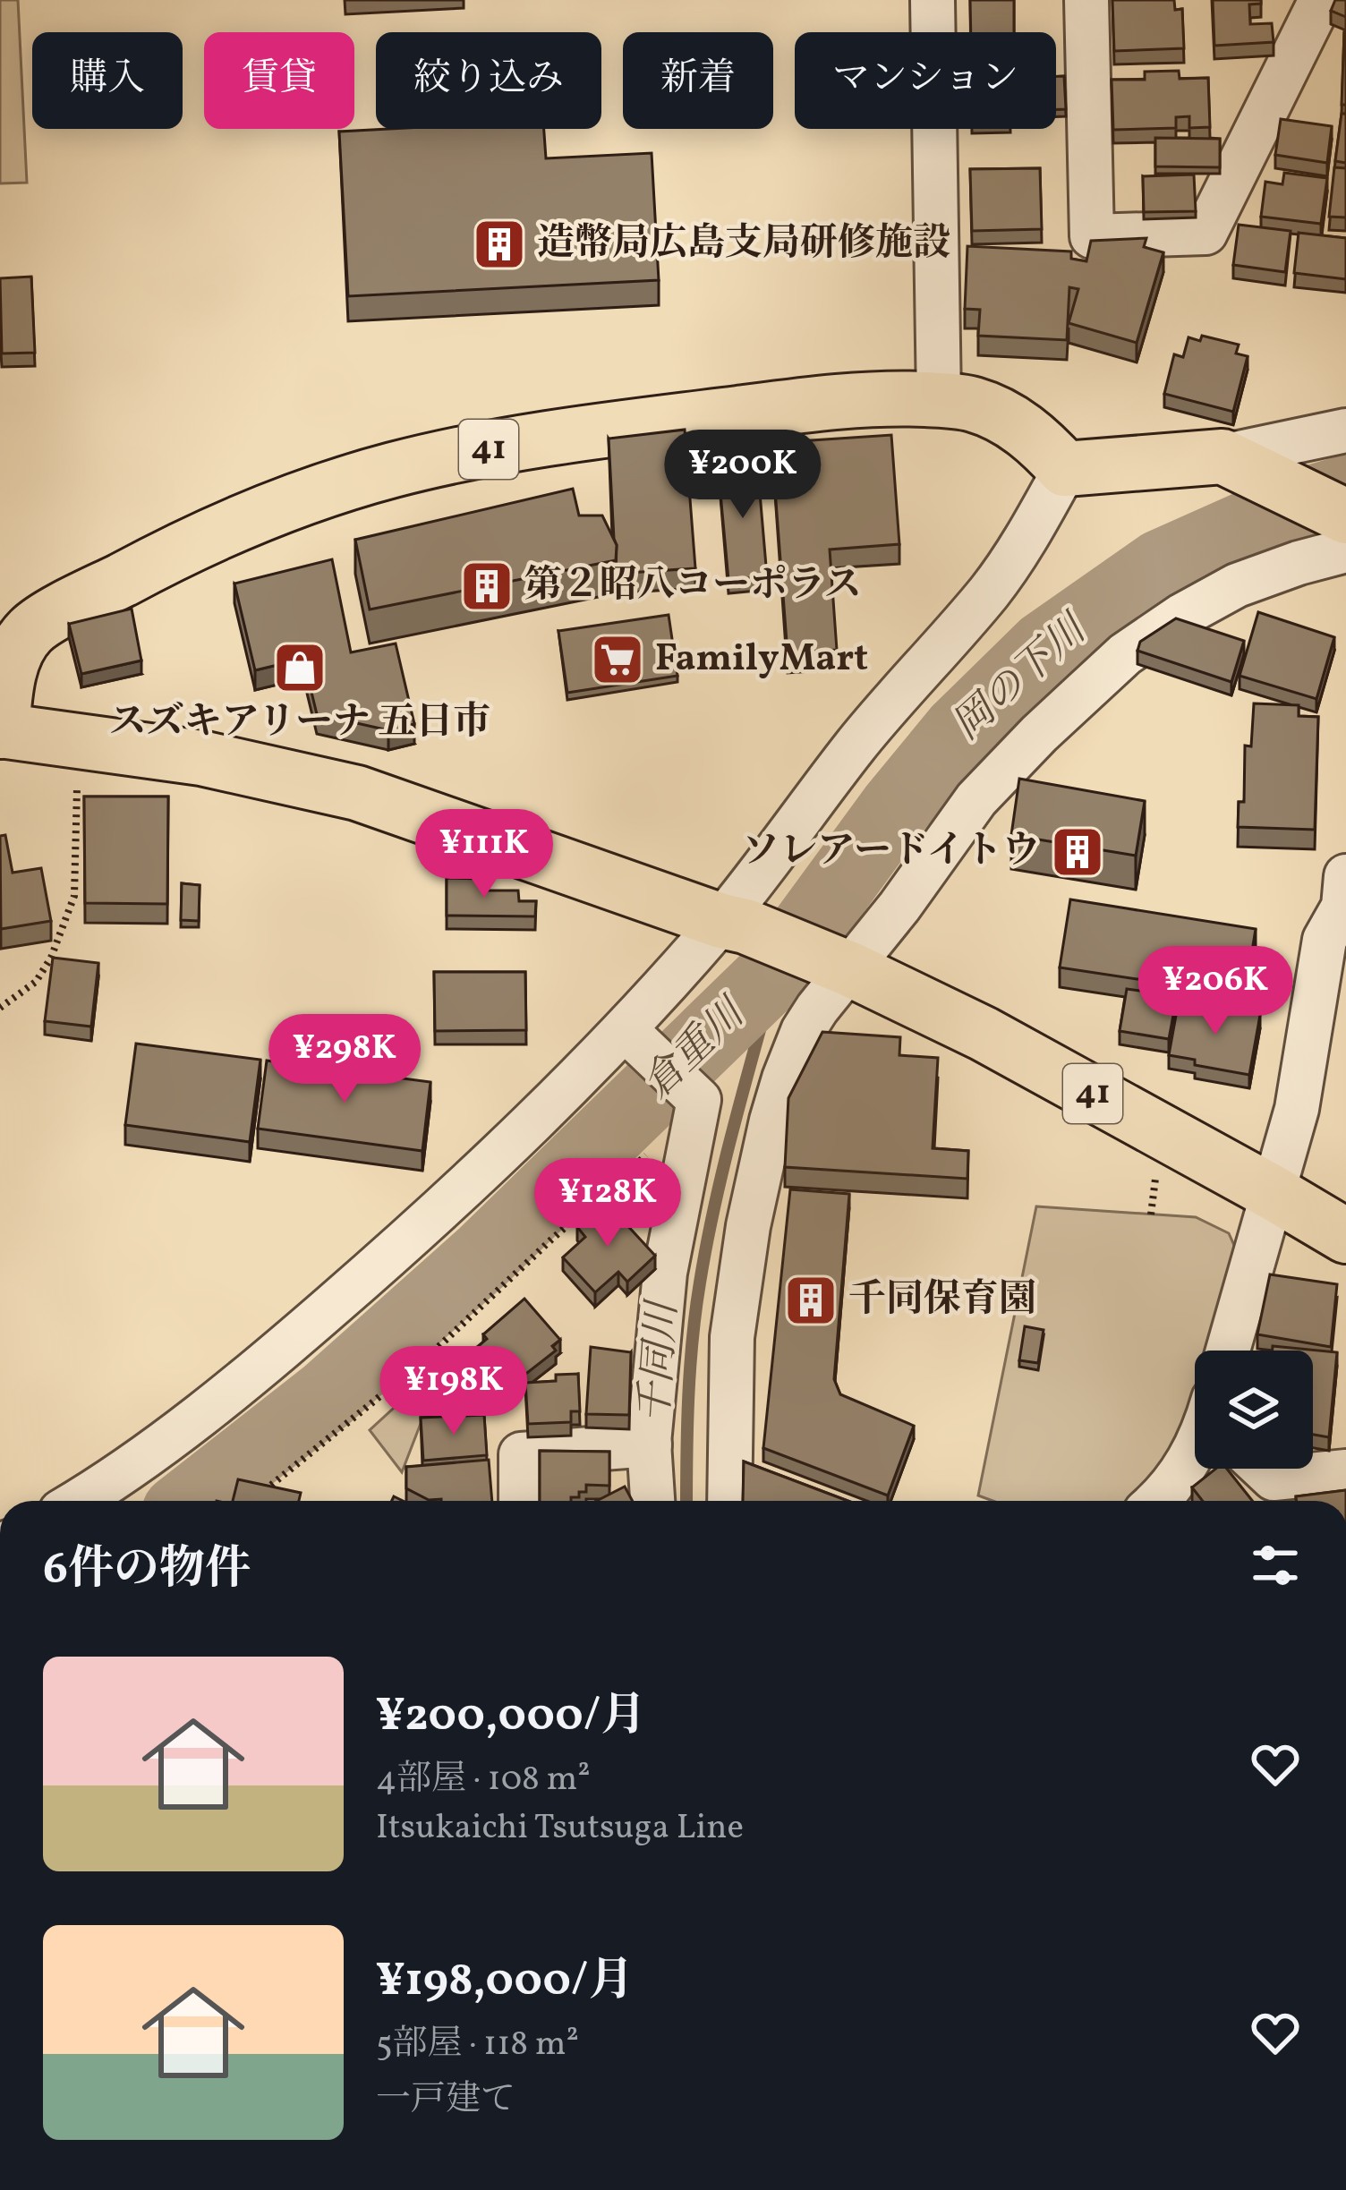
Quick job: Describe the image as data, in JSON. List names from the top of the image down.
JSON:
{
  "streets": {
    "main road": ["41"]
  },
  "water": ["岡の下川", "倉重川", "千同川"],
  "places": {
    "building": [
      "造幣局広島支局研修施設",
      "第２昭八コーポラス",
      "ソレアードイトウ",
      "千同保育園"
    ],
    "supermarket": ["FamilyMart"],
    "shop": ["スズキアリーナ 五日市"]
  },
  "page": {
    "chip": [
      "購入",
      "賃貸",
      "絞り込み",
      "新着",
      "マンション"
    ],
    "price": [
      "¥200K",
      "¥111K",
      "¥206K",
      "¥298K",
      "¥128K",
      "¥198K"
    ],
    "heading": "6件の物件",
    "list": [
      {
        "name": "¥200,000/月",
        "note": "4部屋 · 108 m² · Itsukaichi Tsutsuga Line"
      },
      {
        "name": "¥198,000/月",
        "note": "5部屋 · 118 m² · 一戸建て"
      }
    ]
  }
}
